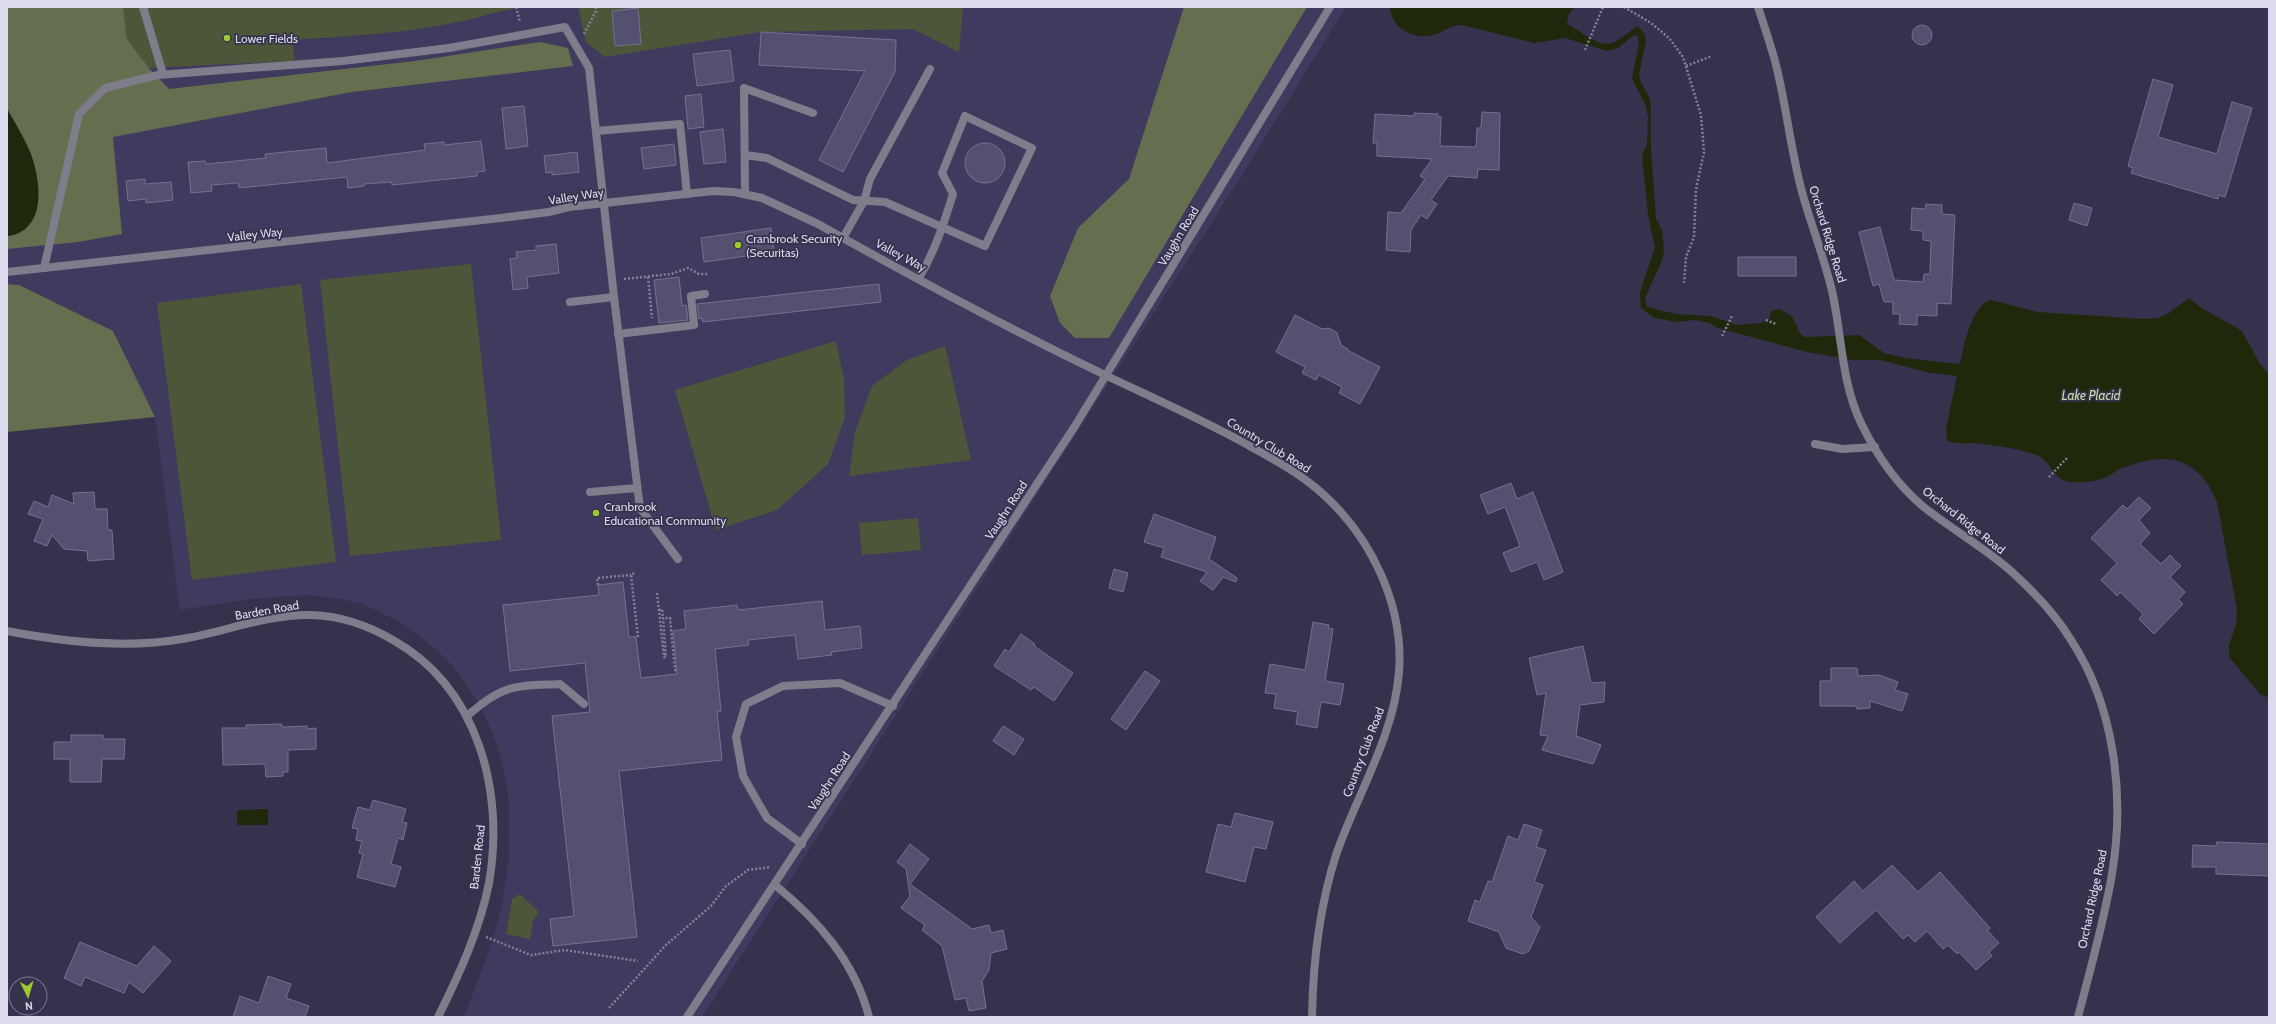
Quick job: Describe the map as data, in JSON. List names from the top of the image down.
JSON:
{
  "streets": {
    "street": [
      "Valley Way",
      "Orchard Ridge Road",
      "Vaughn Road",
      "Country Club Road",
      "Barden Road"
    ]
  },
  "crossings": [
    ["Valley Way", "Vaughn Road"],
    ["Valley Way", "Country Club Road"],
    ["Vaughn Road", "Country Club Road"]
  ],
  "water": ["Lake Placid"],
  "places": ["Lower Fields", "Cranbrook Security (Securitas)", "Cranbrook Educational Community"],
  "north": "bottom"
}
